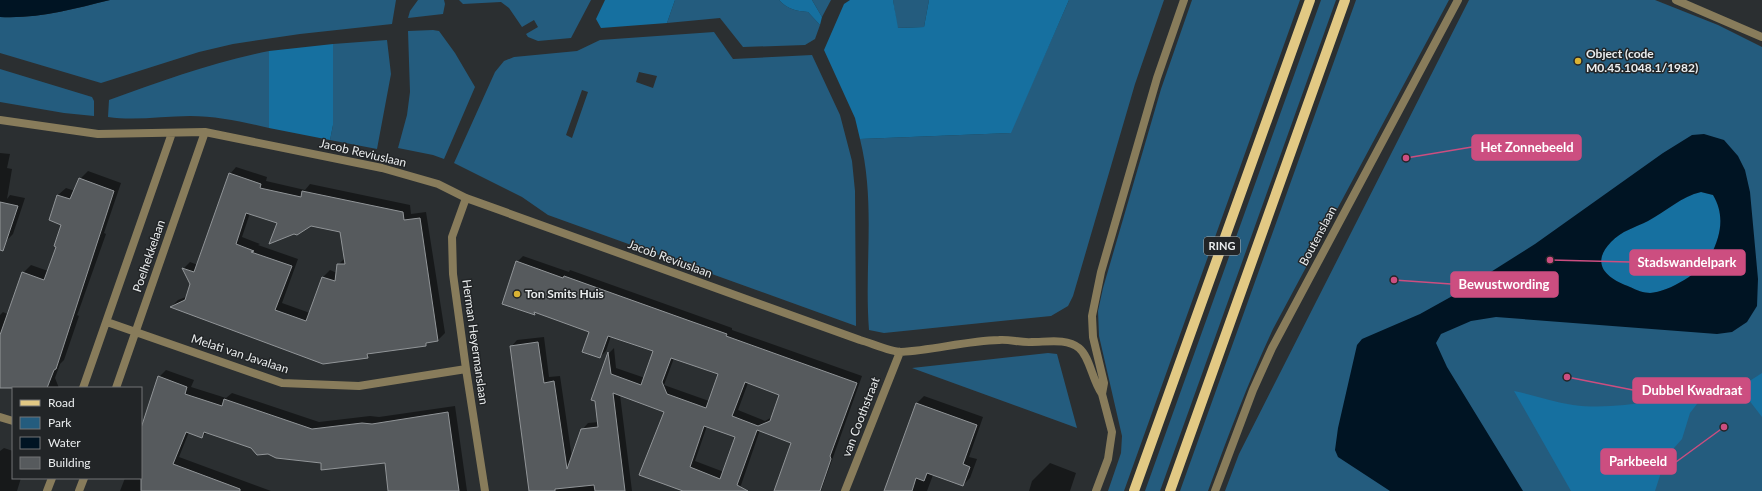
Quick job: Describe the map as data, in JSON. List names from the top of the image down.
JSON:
{
  "streets": {
    "main road": ["RING"],
    "street": [
      "Jacob Reviuslaan",
      "Boutenslaan",
      "Poelhekkelaan",
      "Herman Heyermanslaan",
      "Melati van Javalaan",
      "van Coothstraat"
    ]
  },
  "crossings": [
    ["Jacob Reviuslaan", "Poelhekkelaan"],
    ["Jacob Reviuslaan", "Herman Heyermanslaan"],
    ["Jacob Reviuslaan", "van Coothstraat"],
    ["Poelhekkelaan", "Melati van Javalaan"],
    ["Herman Heyermanslaan", "Melati van Javalaan"]
  ],
  "places": [
    "Object (code M0.45.1048.1/1982)",
    "Het Zonnebeeld",
    "Stadswandelpark",
    "Bewustwording",
    "Ton Smits Huis",
    "Dubbel Kwadraat",
    "Parkbeeld"
  ],
  "legend": [
    "Road",
    "Park",
    "Water",
    "Building"
  ]
}
